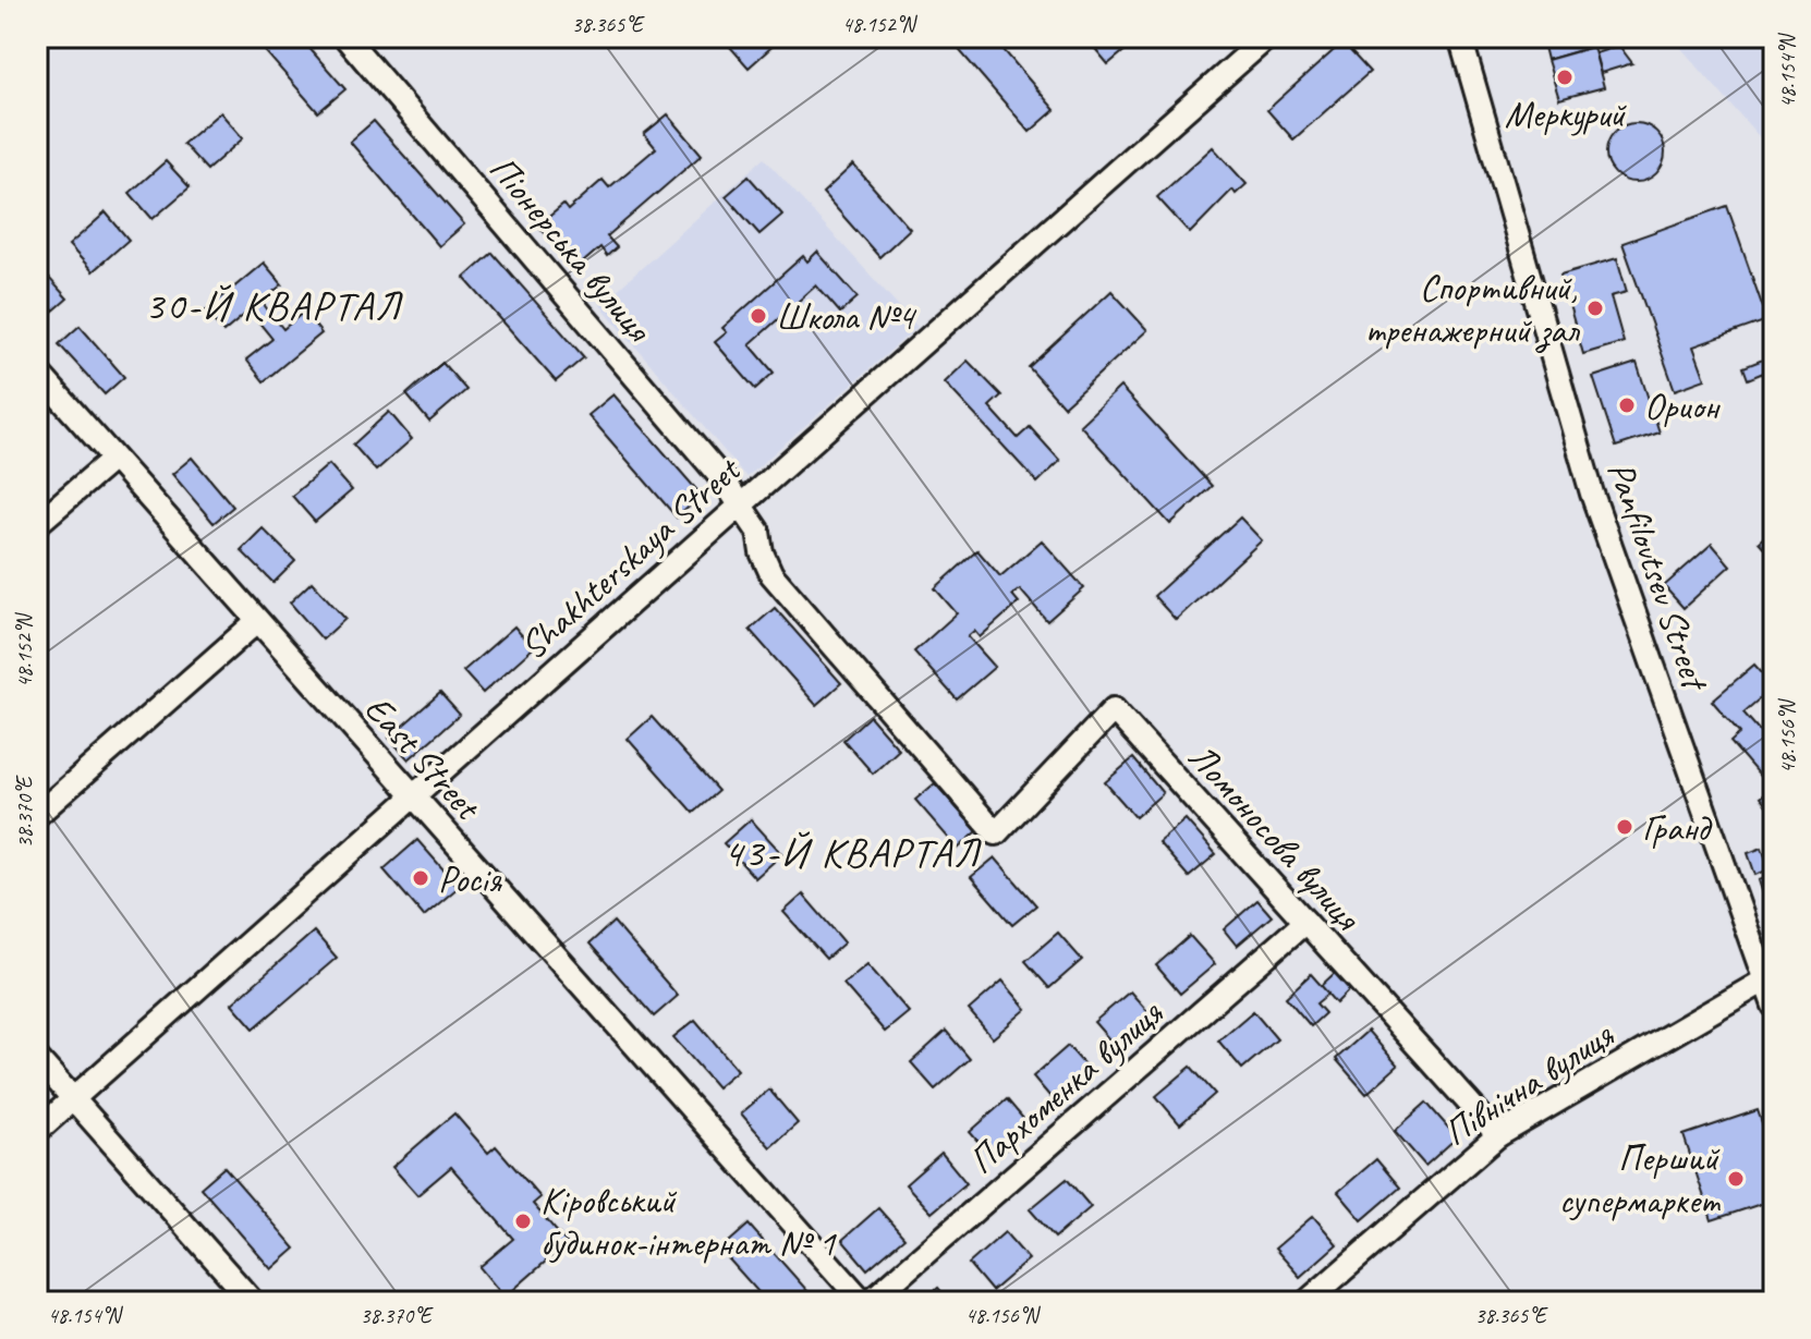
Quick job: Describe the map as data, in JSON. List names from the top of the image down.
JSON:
{
  "streets": {
    "street": [
      "Піонерська вулиця",
      "Shakhterskaya Street",
      "Panfilovtsev Street",
      "East Street",
      "Ломоносова вулиця",
      "Північна вулиця",
      "Пархоменка вулиця"
    ]
  },
  "crossings": [
    ["Піонерська вулиця", "Shakhterskaya Street"],
    ["Піонерська вулиця", "Ломоносова вулиця"],
    ["Shakhterskaya Street", "East Street"],
    ["Panfilovtsev Street", "Північна вулиця"],
    ["Ломоносова вулиця", "Північна вулиця"],
    ["Ломоносова вулиця", "Пархоменка вулиця"]
  ],
  "districts": ["30-Й КВАРТАЛ", "43-Й КВАРТАЛ"],
  "places": [
    "Меркурий",
    "Спортивний, тренажерний зал",
    "Школа №4",
    "Орион",
    "Гранд",
    "Росія",
    "Перший супермаркет",
    "Кіровський будинок-інтернат № 1"
  ],
  "coordinates": [
    "38.365°E",
    "48.152°N",
    "48.154°N",
    "48.156°N",
    "38.370°E"
  ]
}
